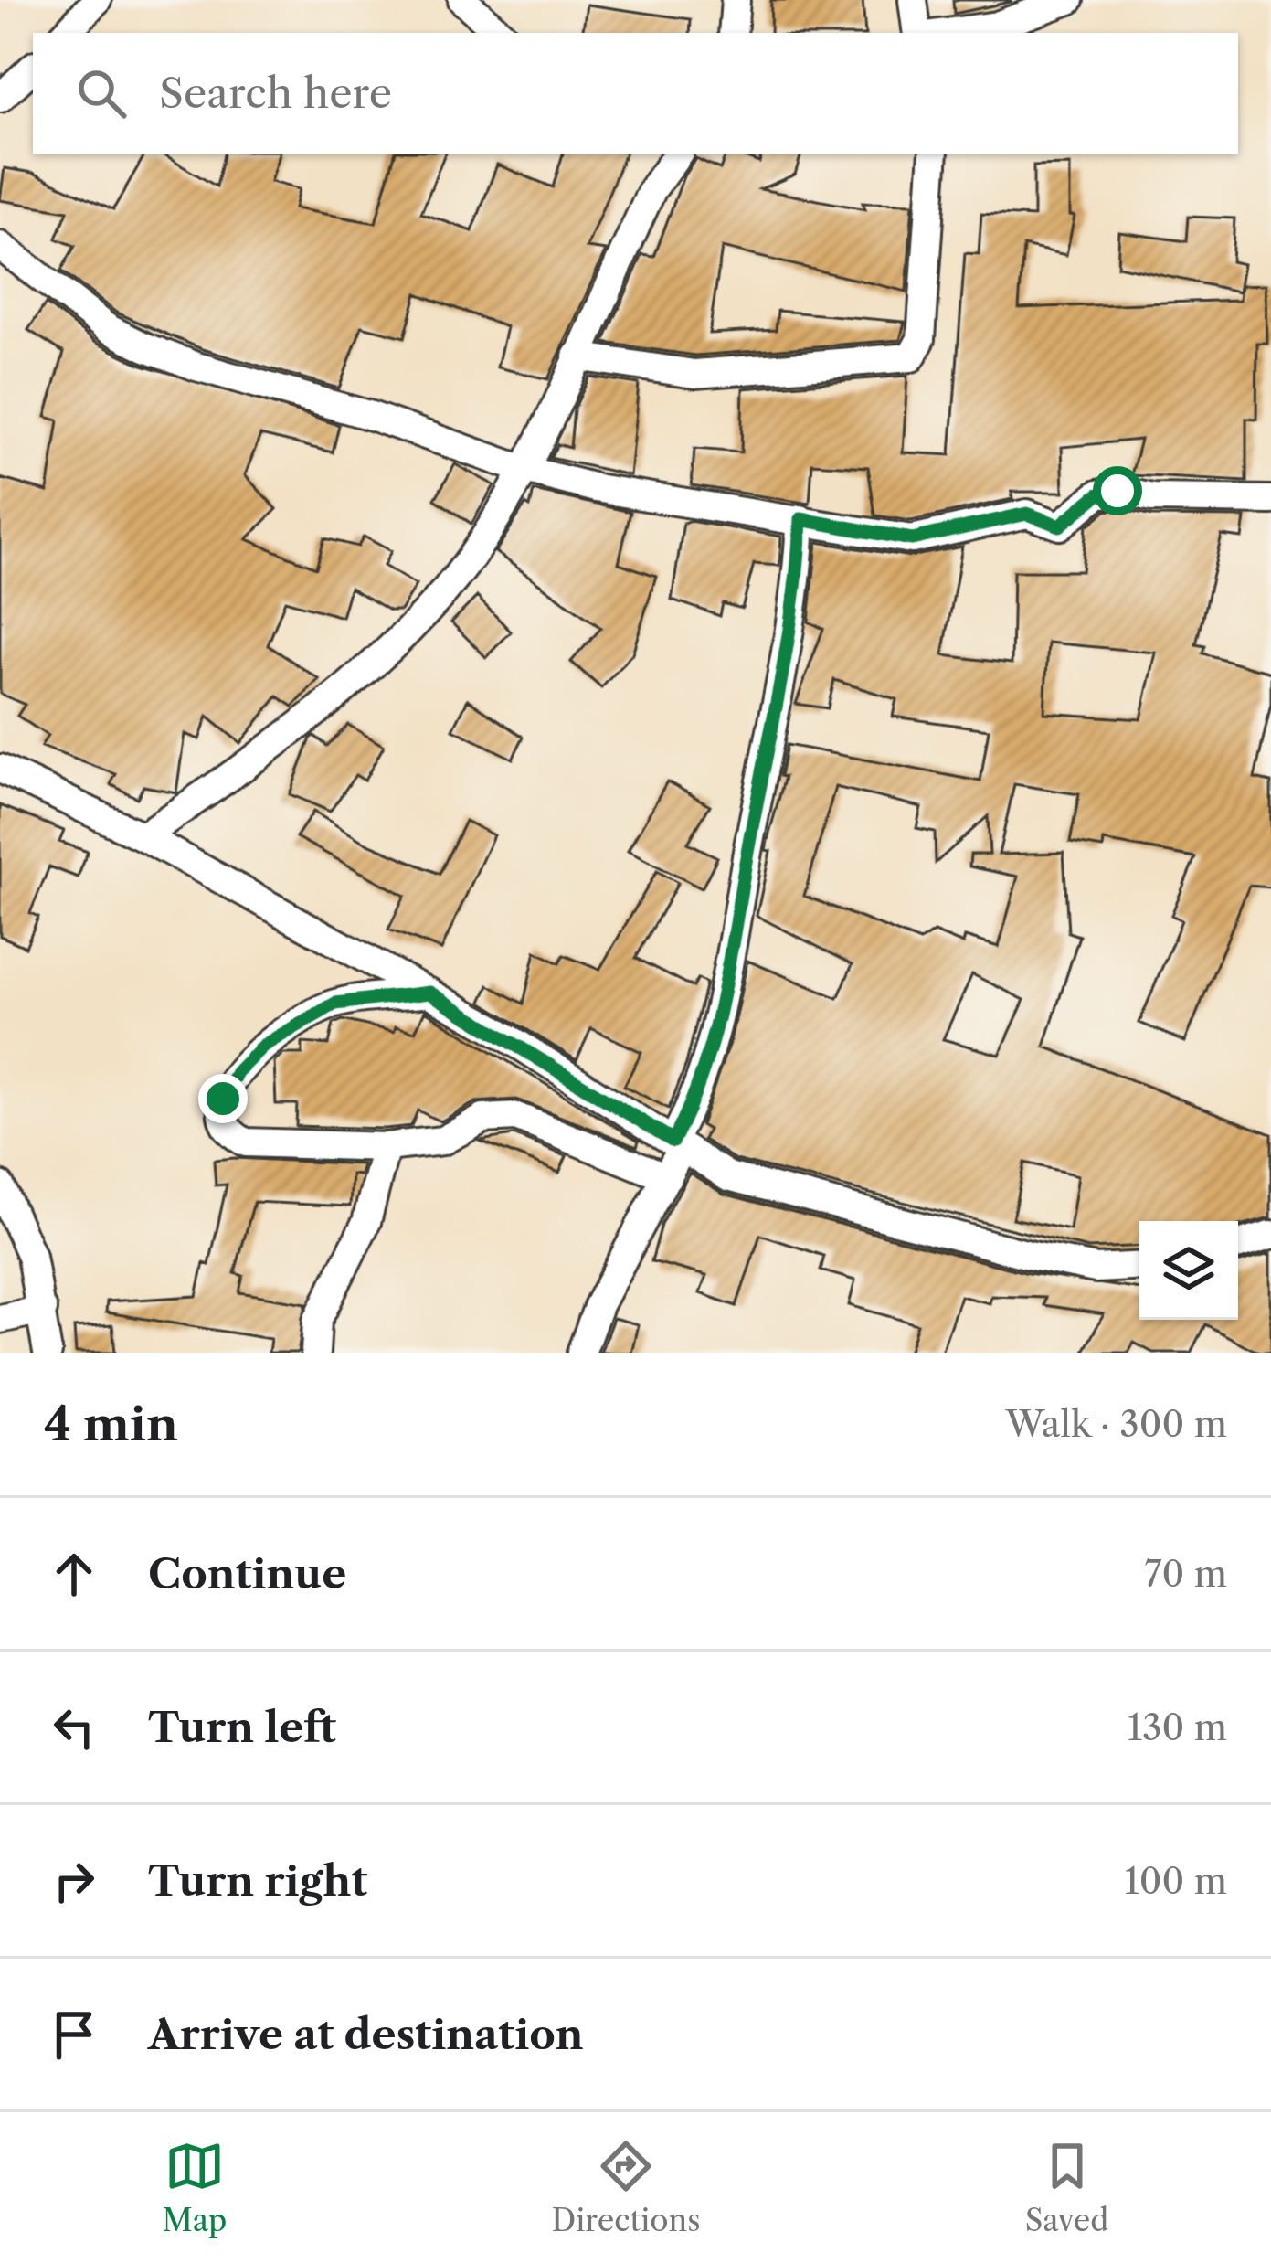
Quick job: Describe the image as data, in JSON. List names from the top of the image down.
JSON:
{
  "page": {
    "search": "Search here",
    "heading": ["4 min", "Walk · 300 m"],
    "list": [
      ["Continue", "70 m"],
      ["Turn left", "130 m"],
      ["Turn right", "100 m"],
      "Arrive at destination"
    ],
    "nav": ["Map", "Directions", "Saved"]
  }
}
